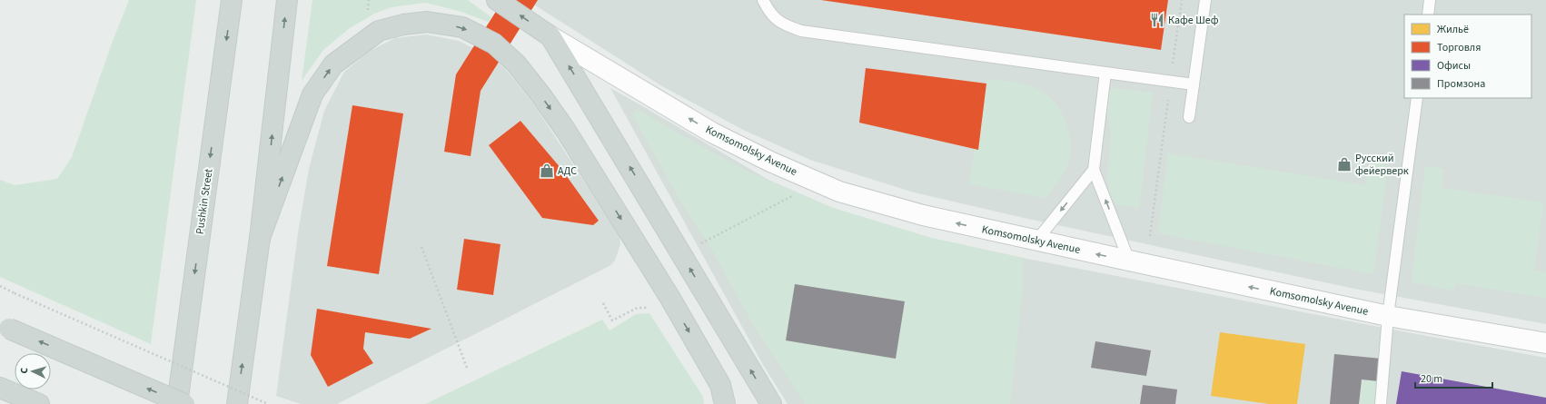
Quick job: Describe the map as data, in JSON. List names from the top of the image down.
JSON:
{
  "streets": {
    "main road": ["Pushkin Street"],
    "street": ["Komsomolsky Avenue"]
  },
  "one_way": ["Komsomolsky Avenue"],
  "places": {
    "restaurant": ["Кафе Шеф"],
    "shop": ["Русский фейерверк", "АДС"]
  },
  "legend": [
    "Жильё",
    "Торговля",
    "Офисы",
    "Промзона"
  ],
  "scale_bar": "20 m",
  "north": "left"
}
